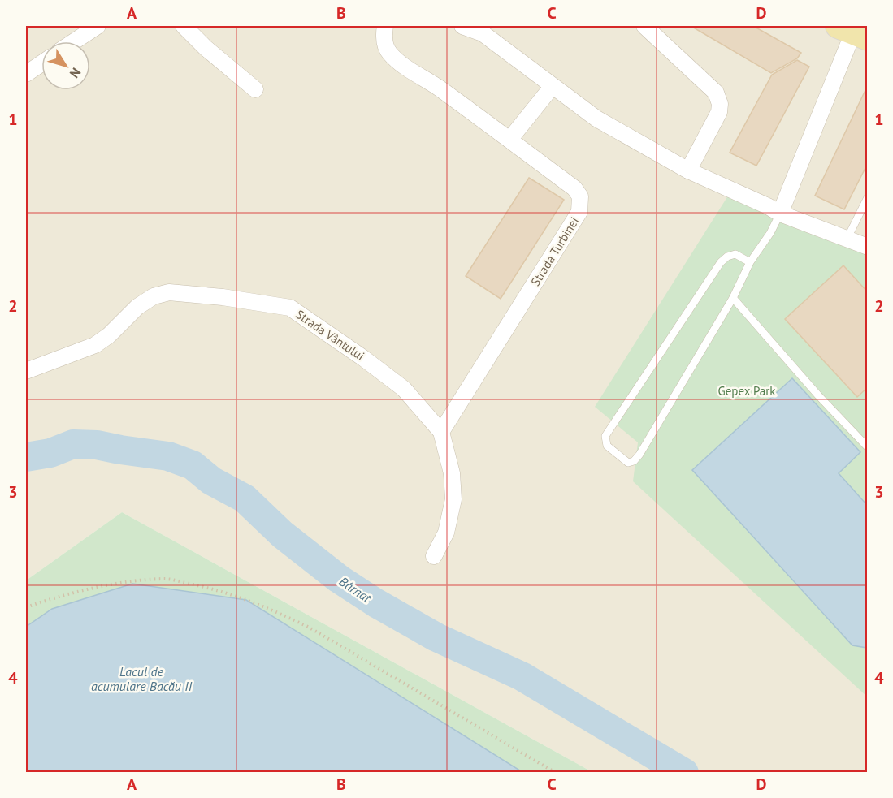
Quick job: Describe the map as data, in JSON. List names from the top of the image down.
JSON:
{
  "streets": {
    "street": ["Strada Turbinei", "Strada Vântului"]
  },
  "crossings": [
    ["Strada Turbinei", "Strada Vântului"]
  ],
  "water": ["Bârnat", "Lacul de acumulare Bacău II"],
  "parks": ["Gepex Park"],
  "north": "bottom right",
  "grid": {
    "columns": [
      "A",
      "B",
      "C",
      "D"
    ],
    "rows": [
      "1",
      "2",
      "3",
      "4"
    ]
  }
}
